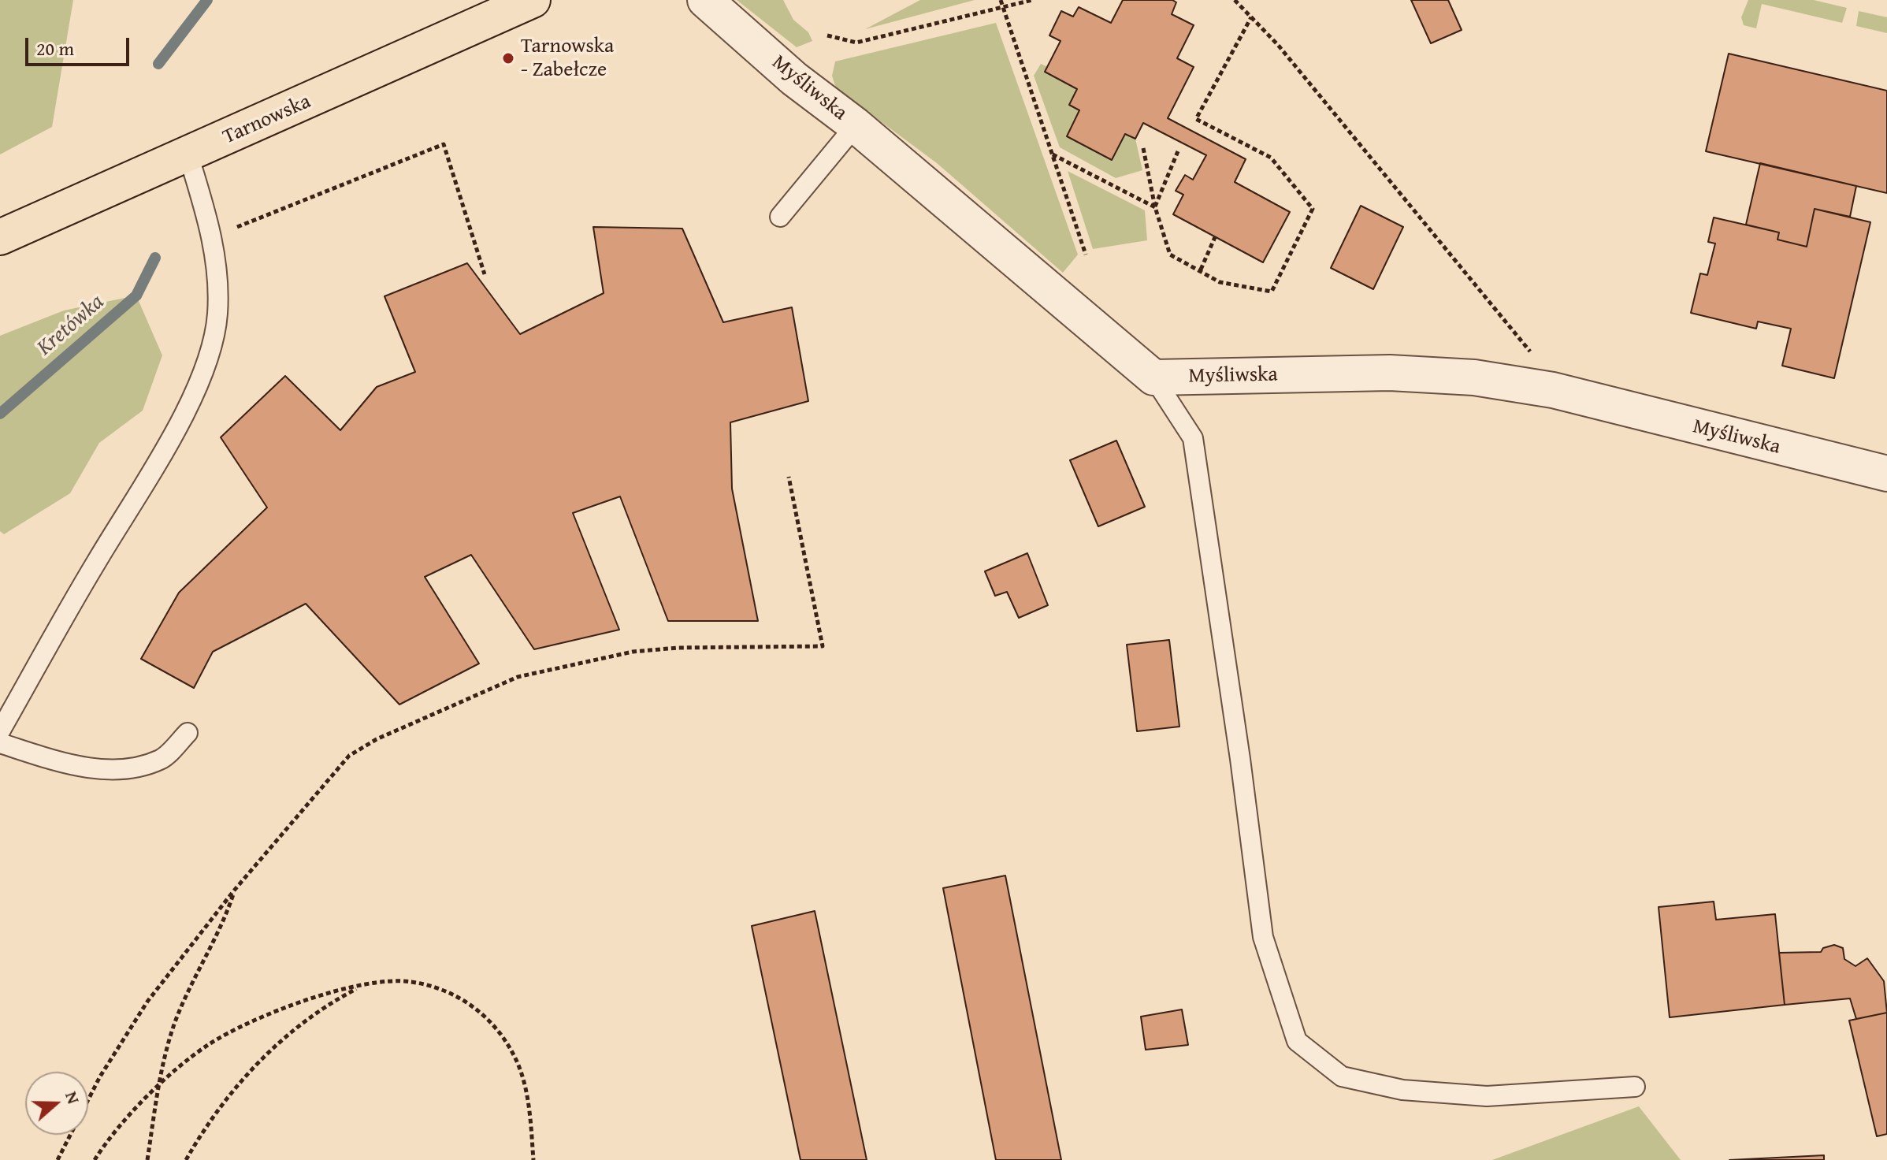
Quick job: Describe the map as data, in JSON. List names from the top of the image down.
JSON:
{
  "streets": {
    "main road": ["Tarnowska"],
    "street": ["Myśliwska"]
  },
  "water": ["Kretówka"],
  "places": ["Tarnowska - Zabełcze"],
  "scale_bar": "20 m",
  "north": "right"
}
